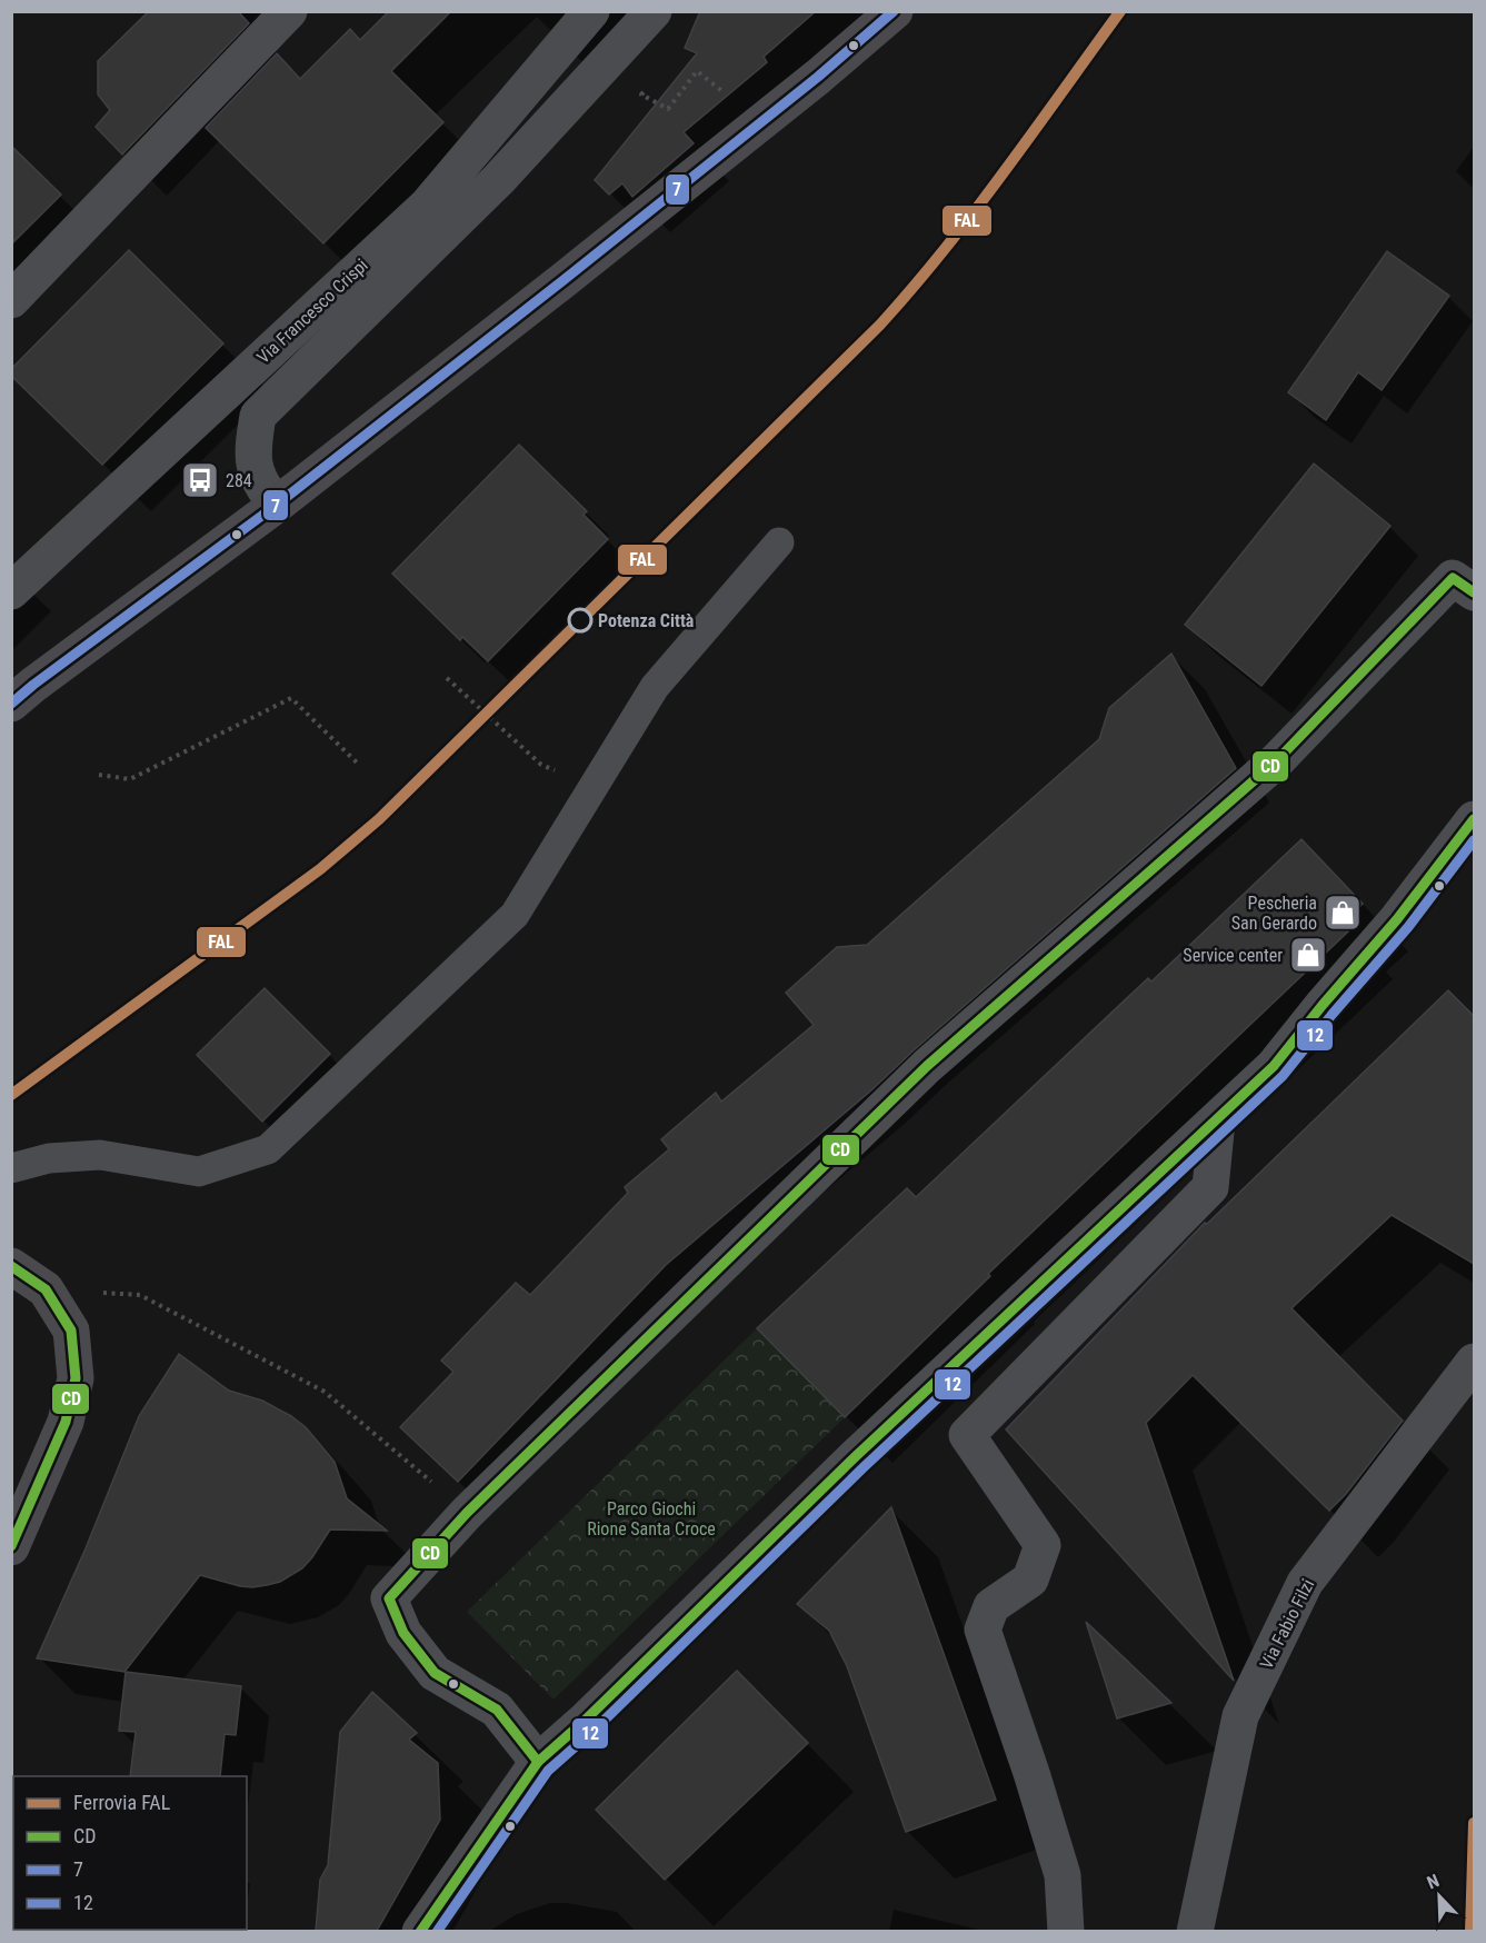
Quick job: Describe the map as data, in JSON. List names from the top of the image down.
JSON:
{
  "streets": {
    "street": ["Via Francesco Crispi", "Via Fabio Filzi"]
  },
  "parks": ["Parco Giochi Rione Santa Croce"],
  "places": {
    "bus stop": ["284"],
    "other": ["Potenza Città"],
    "shop": ["Pescheria San Gerardo", "Service center"]
  },
  "lines": [
    "rail line FAL",
    "transit line 7",
    "transit line CD",
    "transit line 12"
  ],
  "legend": [
    "Ferrovia FAL",
    "CD",
    "7",
    "12"
  ],
  "north": "top left"
}
